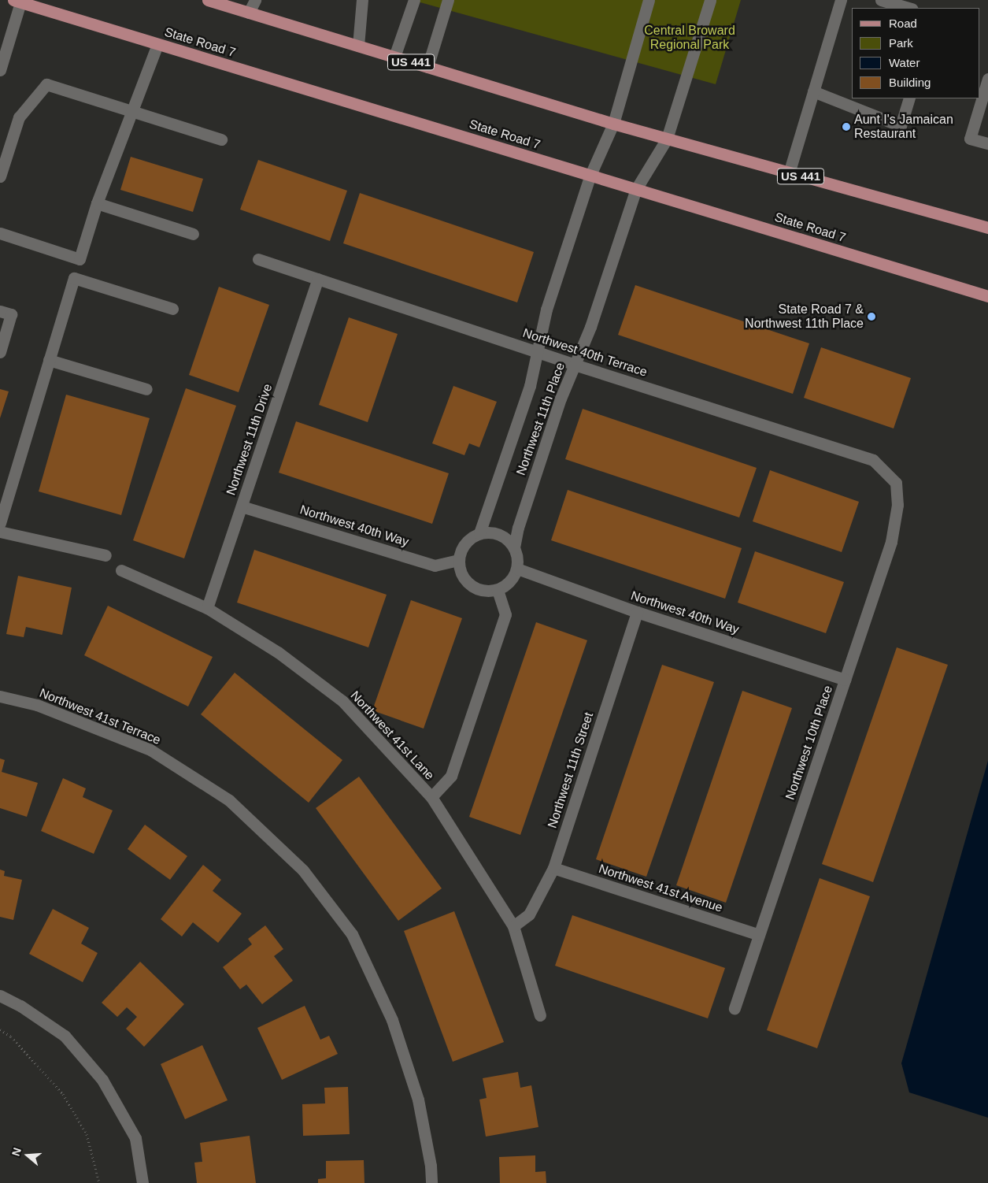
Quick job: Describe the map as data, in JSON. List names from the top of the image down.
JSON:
{
  "streets": {
    "main road": ["State Road 7", "US 441"],
    "street": [
      "Northwest 40th Terrace",
      "Northwest 11th Place",
      "Northwest 11th Drive",
      "Northwest 40th Way",
      "Northwest 41st Terrace",
      "Northwest 41st Lane",
      "Northwest 10th Place",
      "Northwest 11th Street",
      "Northwest 41st Avenue"
    ]
  },
  "crossings": [
    ["State Road 7", "Northwest 11th Place"],
    ["US 441", "Northwest 11th Place"],
    ["Northwest 40th Terrace", "Northwest 11th Place"],
    ["Northwest 40th Terrace", "Northwest 11th Drive"],
    ["Northwest 40th Terrace", "Northwest 10th Place"],
    ["Northwest 11th Place", "Northwest 40th Way"],
    ["Northwest 11th Drive", "Northwest 40th Way"],
    ["Northwest 11th Drive", "Northwest 41st Lane"],
    ["Northwest 40th Way", "Northwest 10th Place"],
    ["Northwest 40th Way", "Northwest 11th Street"],
    ["Northwest 41st Lane", "Northwest 11th Street"],
    ["Northwest 10th Place", "Northwest 41st Avenue"],
    ["Northwest 11th Street", "Northwest 41st Avenue"]
  ],
  "parks": ["Central Broward Regional Park"],
  "places": ["Aunt I's Jamaican Restaurant", "State Road 7 & Northwest 11th Place"],
  "legend": [
    "Road",
    "Park",
    "Water",
    "Building"
  ],
  "north": "left"
}
